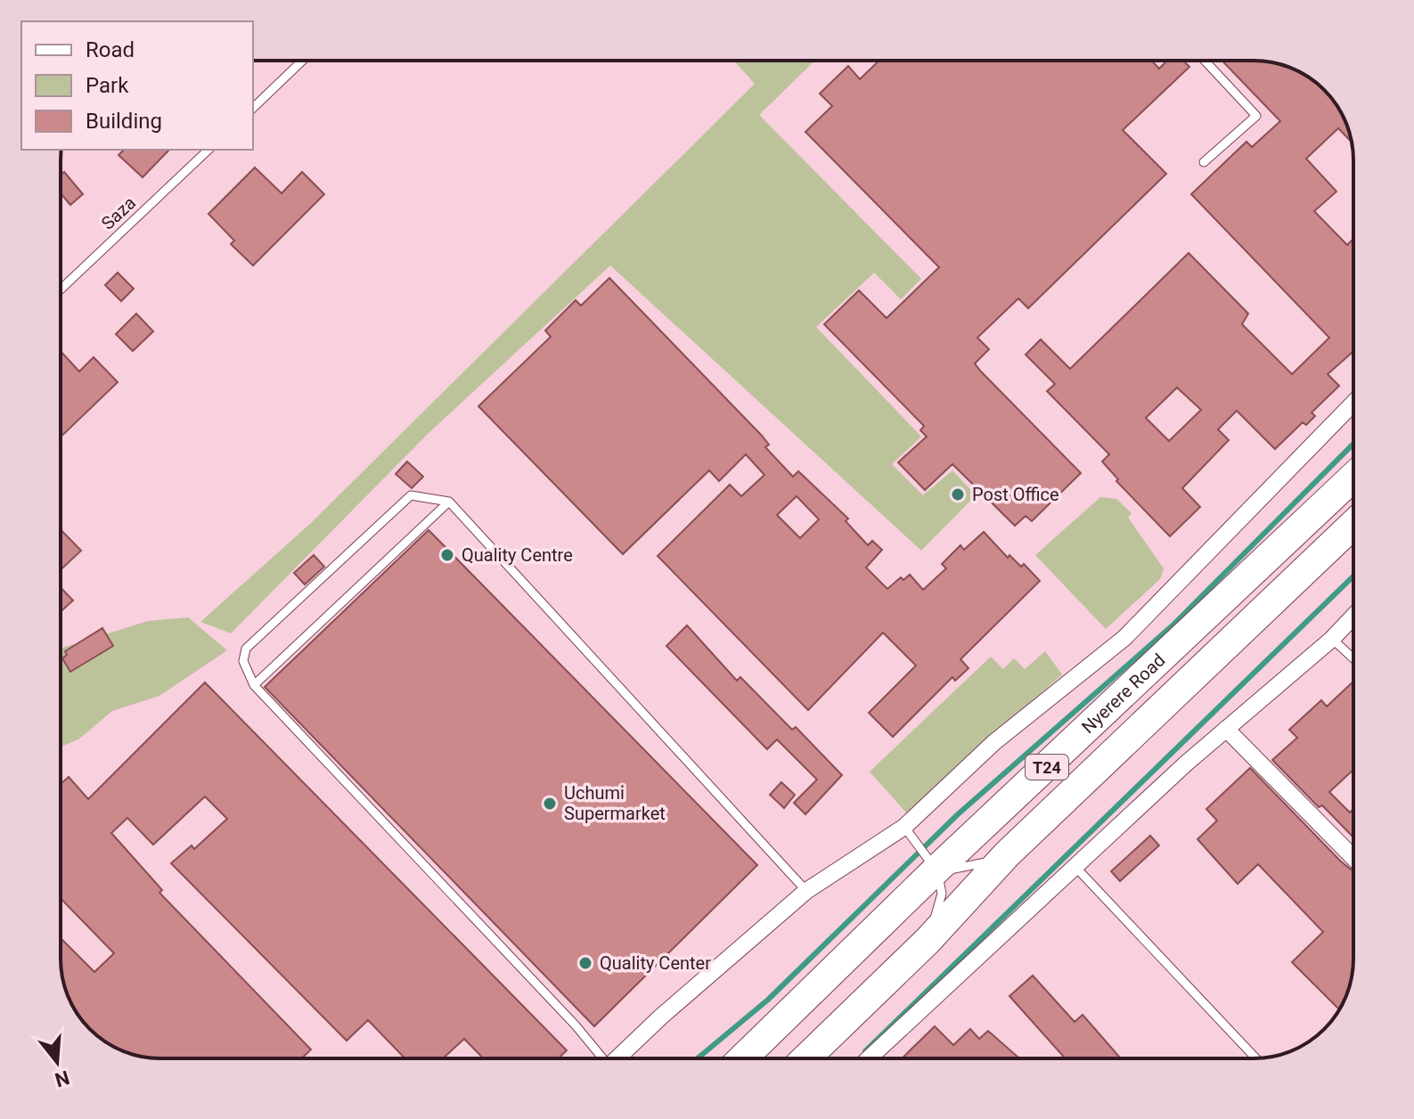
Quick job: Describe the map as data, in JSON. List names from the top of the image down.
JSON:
{
  "streets": {
    "highway": ["Nyerere Road", "T24"],
    "lane": ["Saza"]
  },
  "places": [
    "Post Office",
    "Quality Centre",
    "Uchumi Supermarket",
    "Quality Center"
  ],
  "legend": ["Road", "Park", "Building"],
  "north": "bottom"
}
